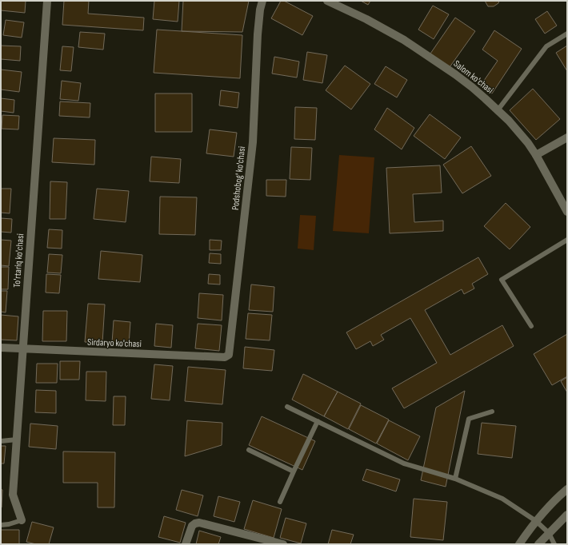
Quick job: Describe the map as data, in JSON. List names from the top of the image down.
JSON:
{
  "streets": {
    "street": [
      "Salom ko'chasi",
      "Podshobog' ko'chasi",
      "To'rtariq ko'chasi",
      "Sirdaryo ko'chasi"
    ]
  },
  "crossings": [
    ["Podshobog' ko'chasi", "Sirdaryo ko'chasi"],
    ["To'rtariq ko'chasi", "Sirdaryo ko'chasi"]
  ]
}
